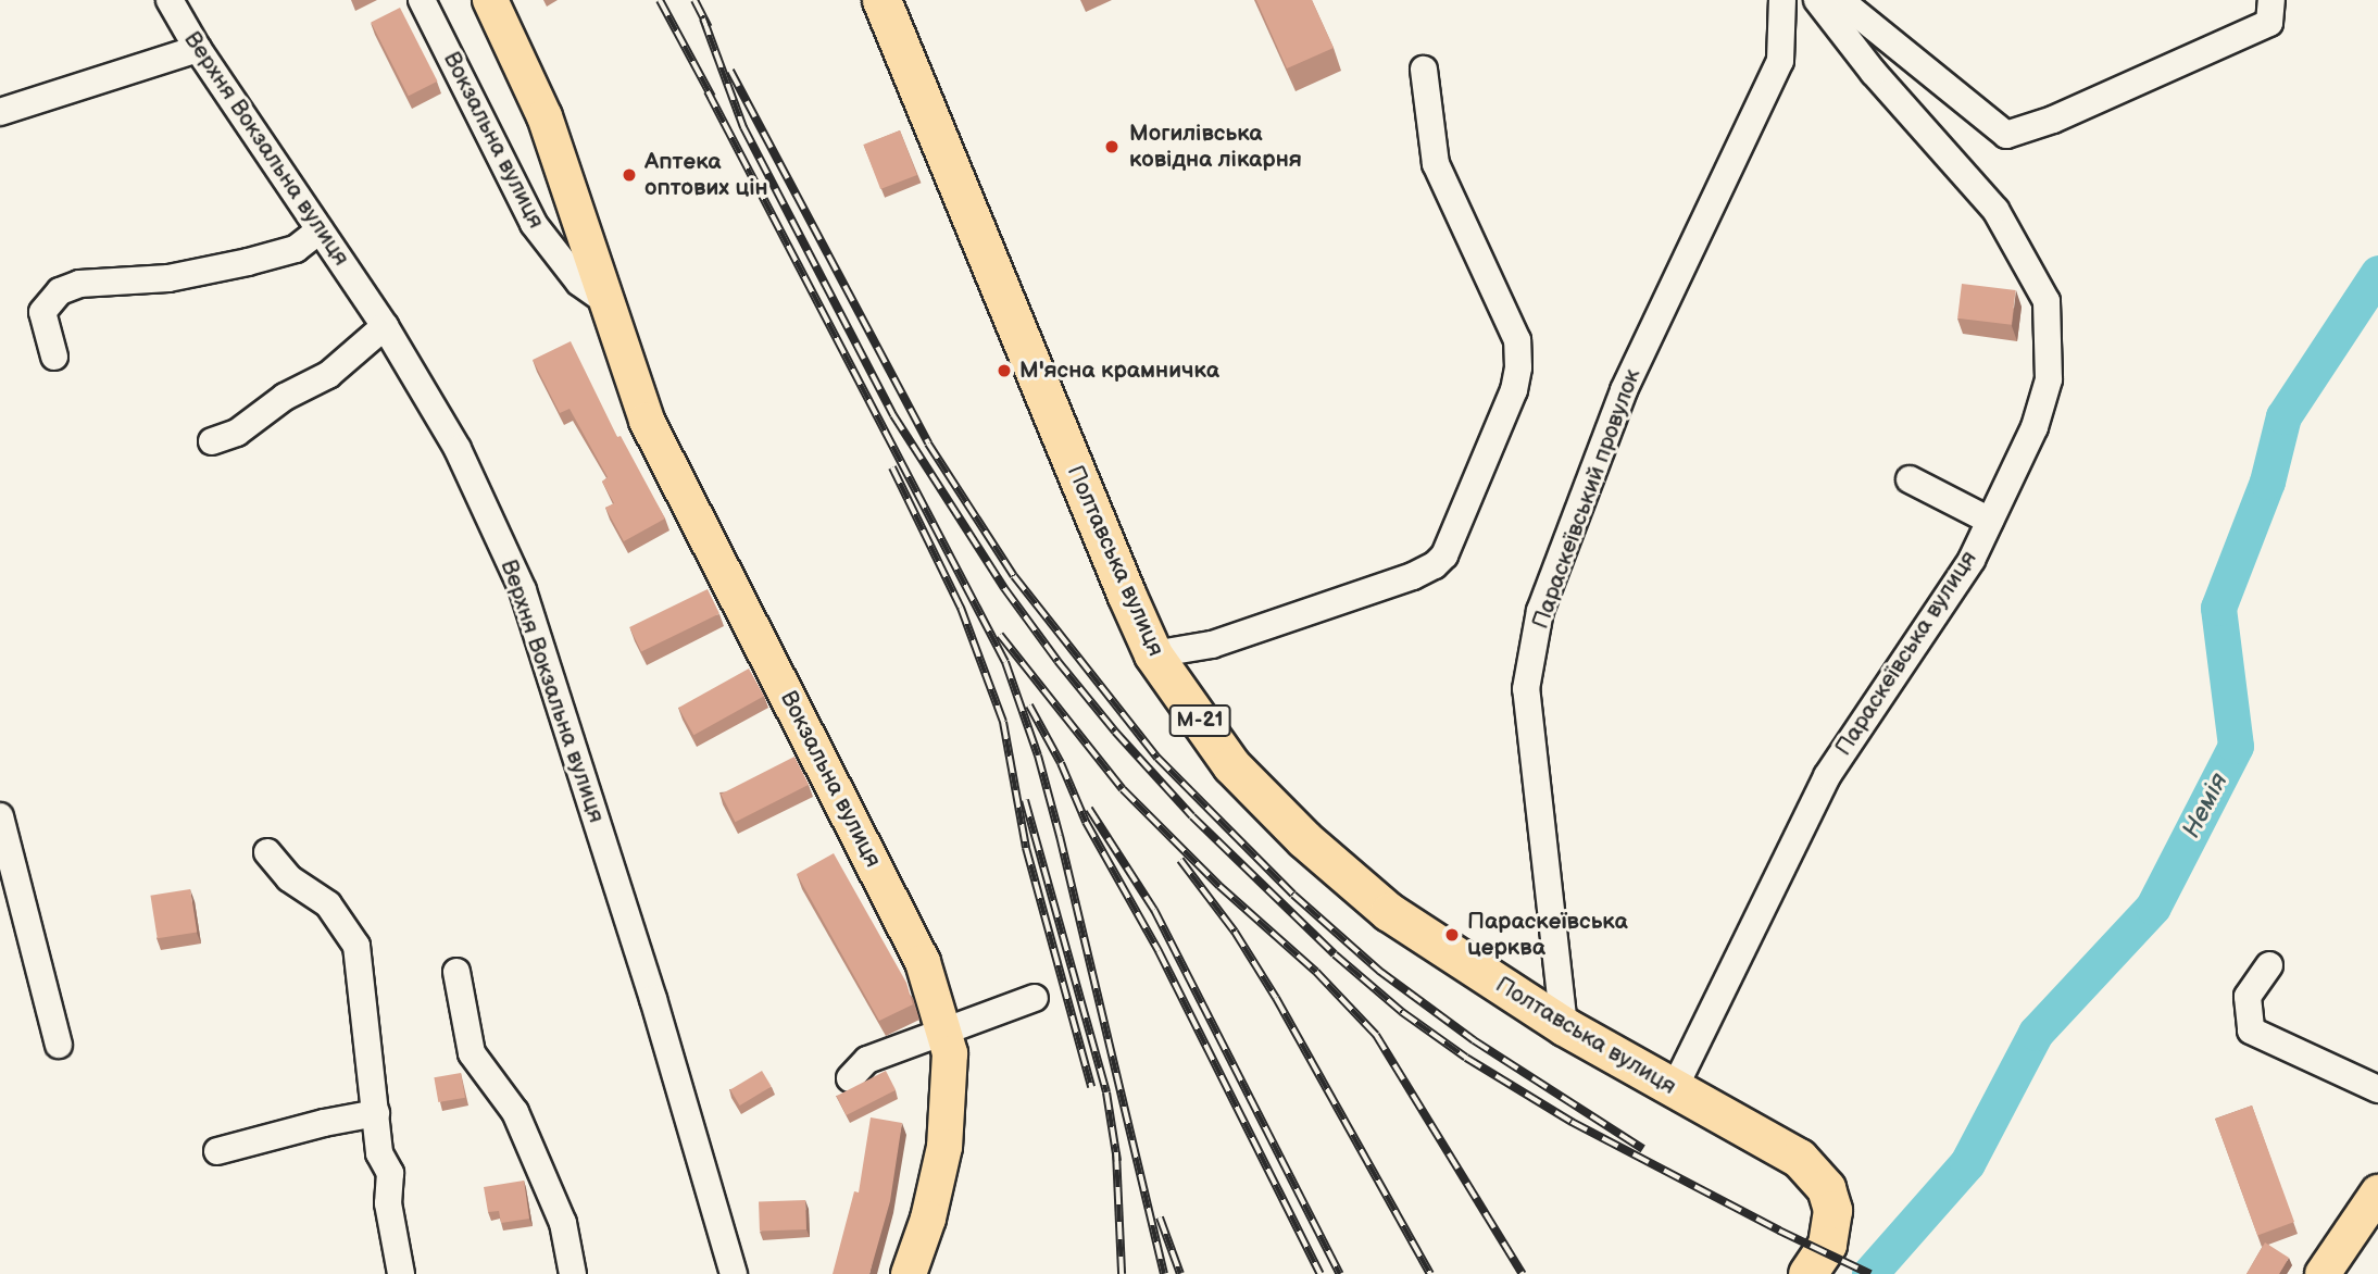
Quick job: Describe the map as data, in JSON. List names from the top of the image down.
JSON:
{
  "streets": {
    "highway": ["Полтавська вулиця", "М-21"],
    "main road": ["Вокзальна вулиця"],
    "street": ["Верхня Вокзальна вулиця", "Параскеївський провулок", "Параскеївська вулиця"]
  },
  "crossings": [
    ["Параскеївський провулок", "Полтавська вулиця"],
    ["Полтавська вулиця", "Параскеївська вулиця"]
  ],
  "water": ["Немія"],
  "places": [
    "Могилівська ковідна лікарня",
    "Аптека оптових цін",
    "М'ясна крамничка",
    "Параскеївська церква"
  ]
}
